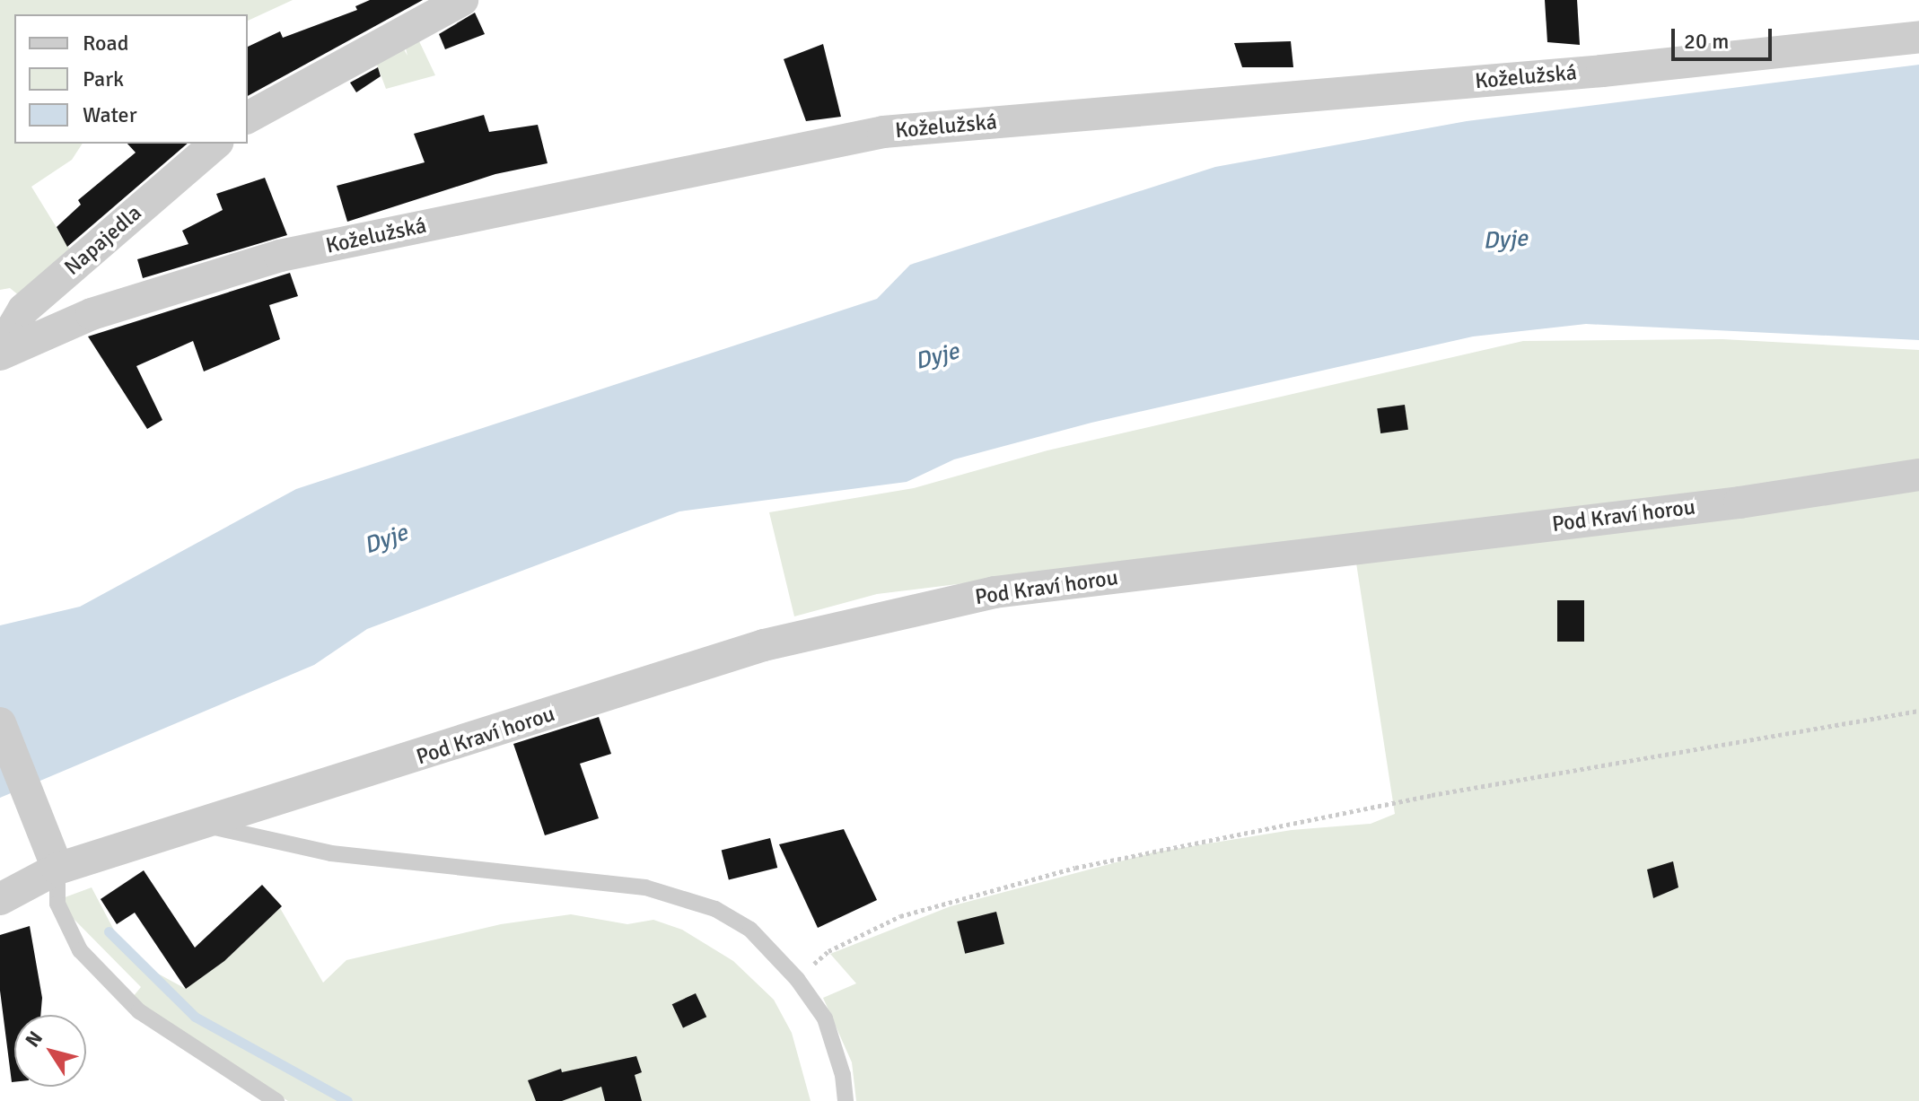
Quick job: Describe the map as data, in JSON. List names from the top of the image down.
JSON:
{
  "streets": {
    "street": ["Koželužská", "Napajedla", "Pod Kraví horou"]
  },
  "water": ["Dyje"],
  "legend": ["Road", "Park", "Water"],
  "scale_bar": "20 m",
  "north": "top left"
}
